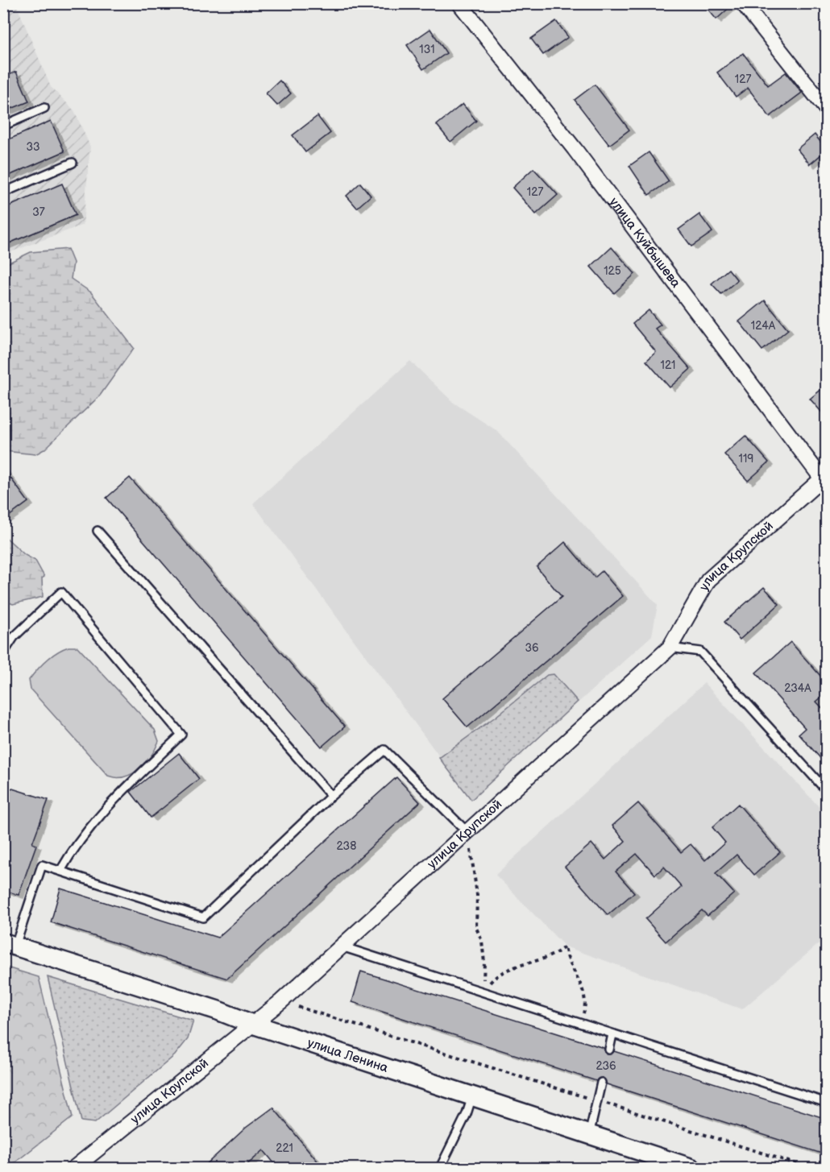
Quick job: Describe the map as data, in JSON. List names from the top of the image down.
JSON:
{
  "streets": {
    "street": ["улица Куйбышева", "улица Крупской", "улица Ленина"]
  },
  "crossings": [
    ["улица Куйбышева", "улица Крупской"],
    ["улица Крупской", "улица Ленина"]
  ],
  "house_numbers": [
    "131",
    "127",
    "33",
    "127",
    "37",
    "125",
    "124А",
    "121",
    "119",
    "36",
    "234А",
    "238",
    "236",
    "221"
  ]
}
